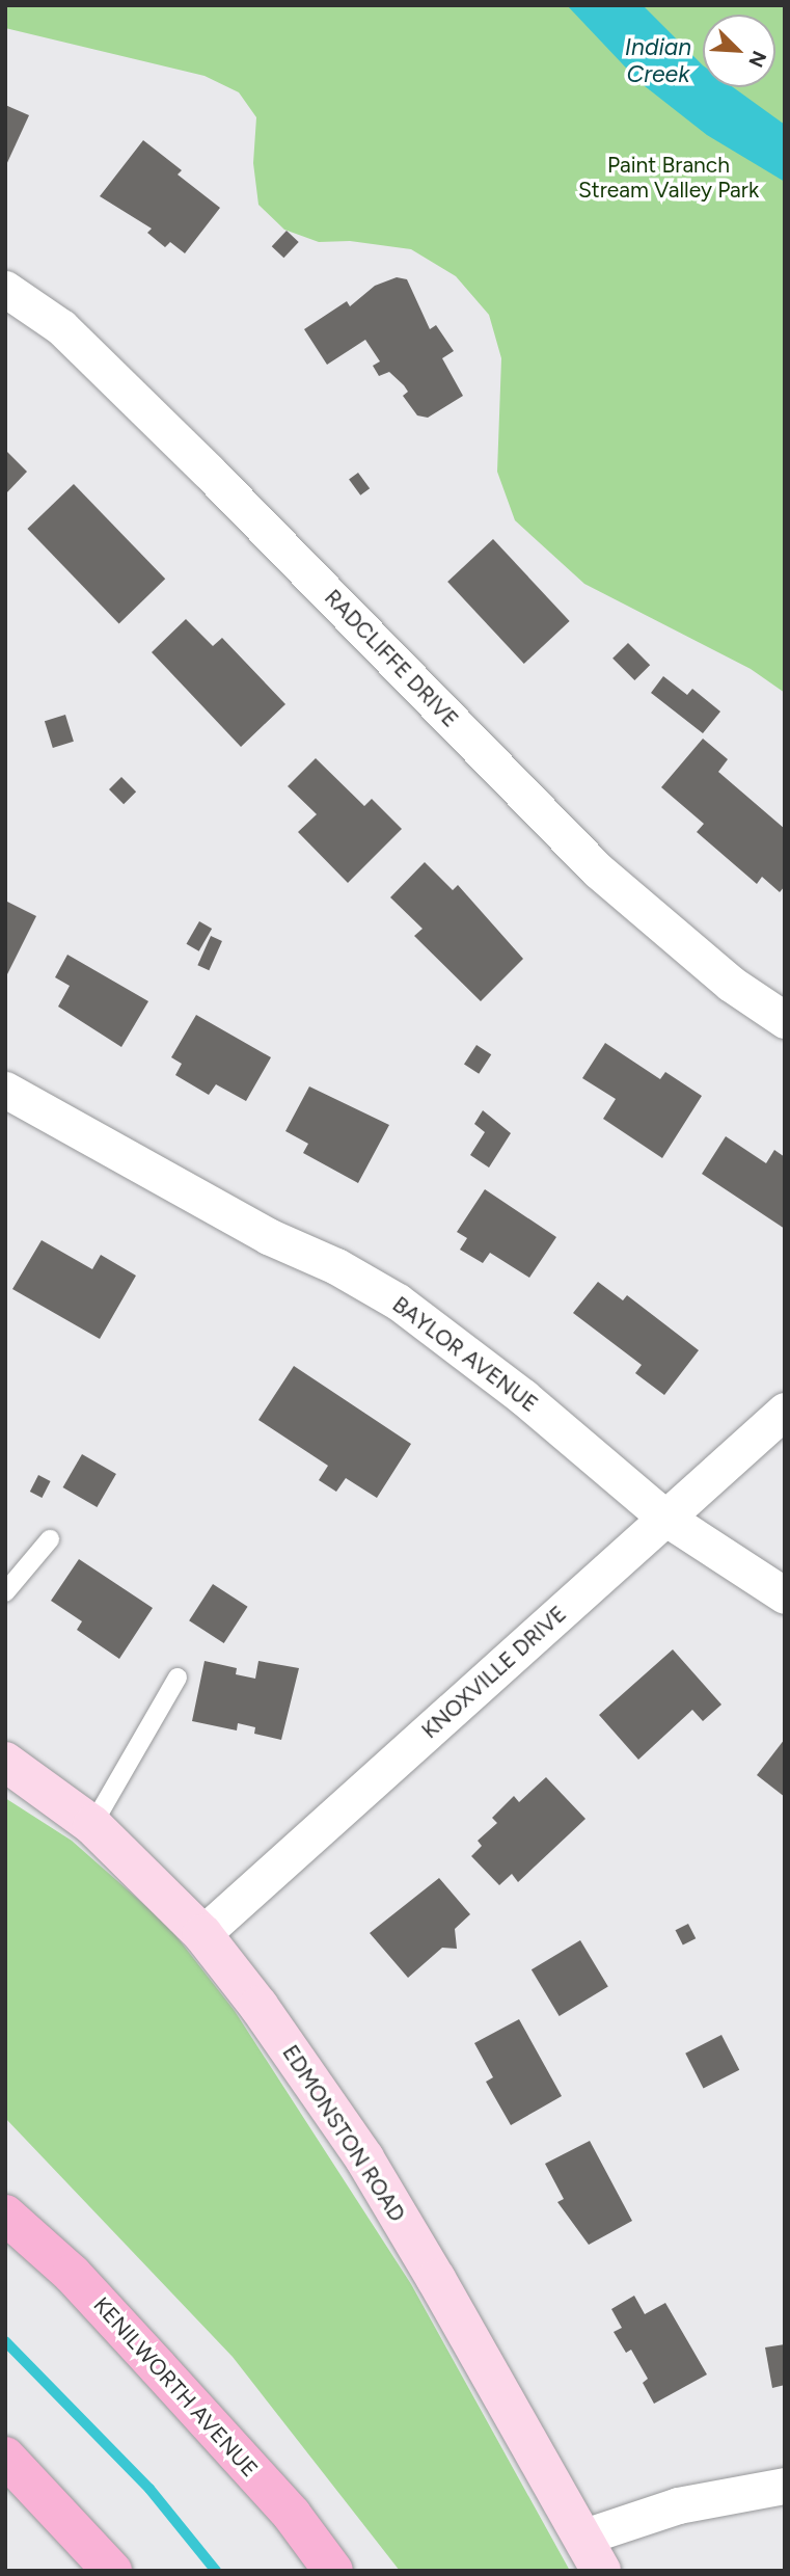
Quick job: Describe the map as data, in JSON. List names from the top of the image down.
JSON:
{
  "streets": {
    "main road": ["KENILWORTH AVENUE"],
    "street": [
      "RADCLIFFE DRIVE",
      "BAYLOR AVENUE",
      "KNOXVILLE DRIVE",
      "EDMONSTON ROAD"
    ]
  },
  "crossings": [
    ["BAYLOR AVENUE", "KNOXVILLE DRIVE"],
    ["KNOXVILLE DRIVE", "EDMONSTON ROAD"]
  ],
  "water": ["Indian Creek"],
  "parks": ["Paint Branch Stream Valley Park"],
  "north": "bottom right"
}
